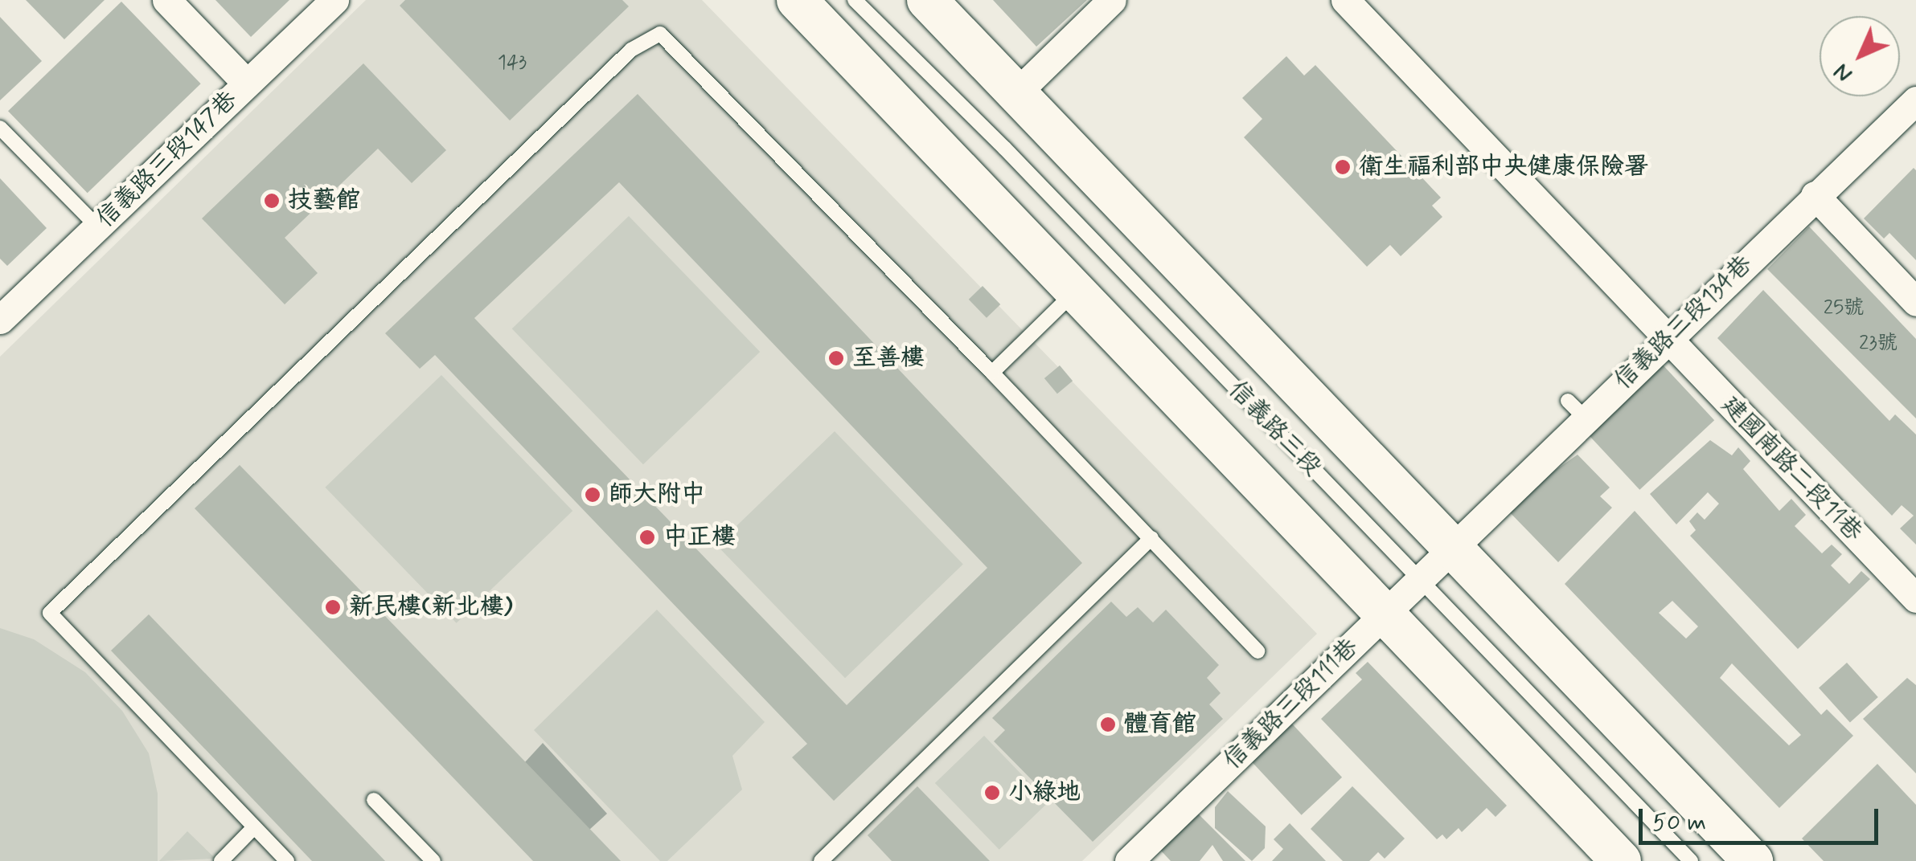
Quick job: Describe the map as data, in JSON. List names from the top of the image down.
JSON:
{
  "streets": {
    "main road": ["信義路三段"],
    "street": [
      "信義路三段147巷",
      "信義路三段134巷",
      "建國南路二段11巷",
      "信義路三段111巷"
    ]
  },
  "crossings": [
    ["信義路三段134巷", "信義路三段"],
    ["信義路三段134巷", "建國南路二段11巷"],
    ["信義路三段134巷", "信義路三段111巷"],
    ["信義路三段", "信義路三段111巷"]
  ],
  "places": [
    "衛生福利部中央健康保險署",
    "技藝館",
    "至善樓",
    "師大附中",
    "中正樓",
    "新民樓(新北樓)",
    "體育館",
    "小綠地"
  ],
  "house_numbers": ["143", "25號", "23號"],
  "scale_bar": "50 m",
  "north": "bottom left"
}
